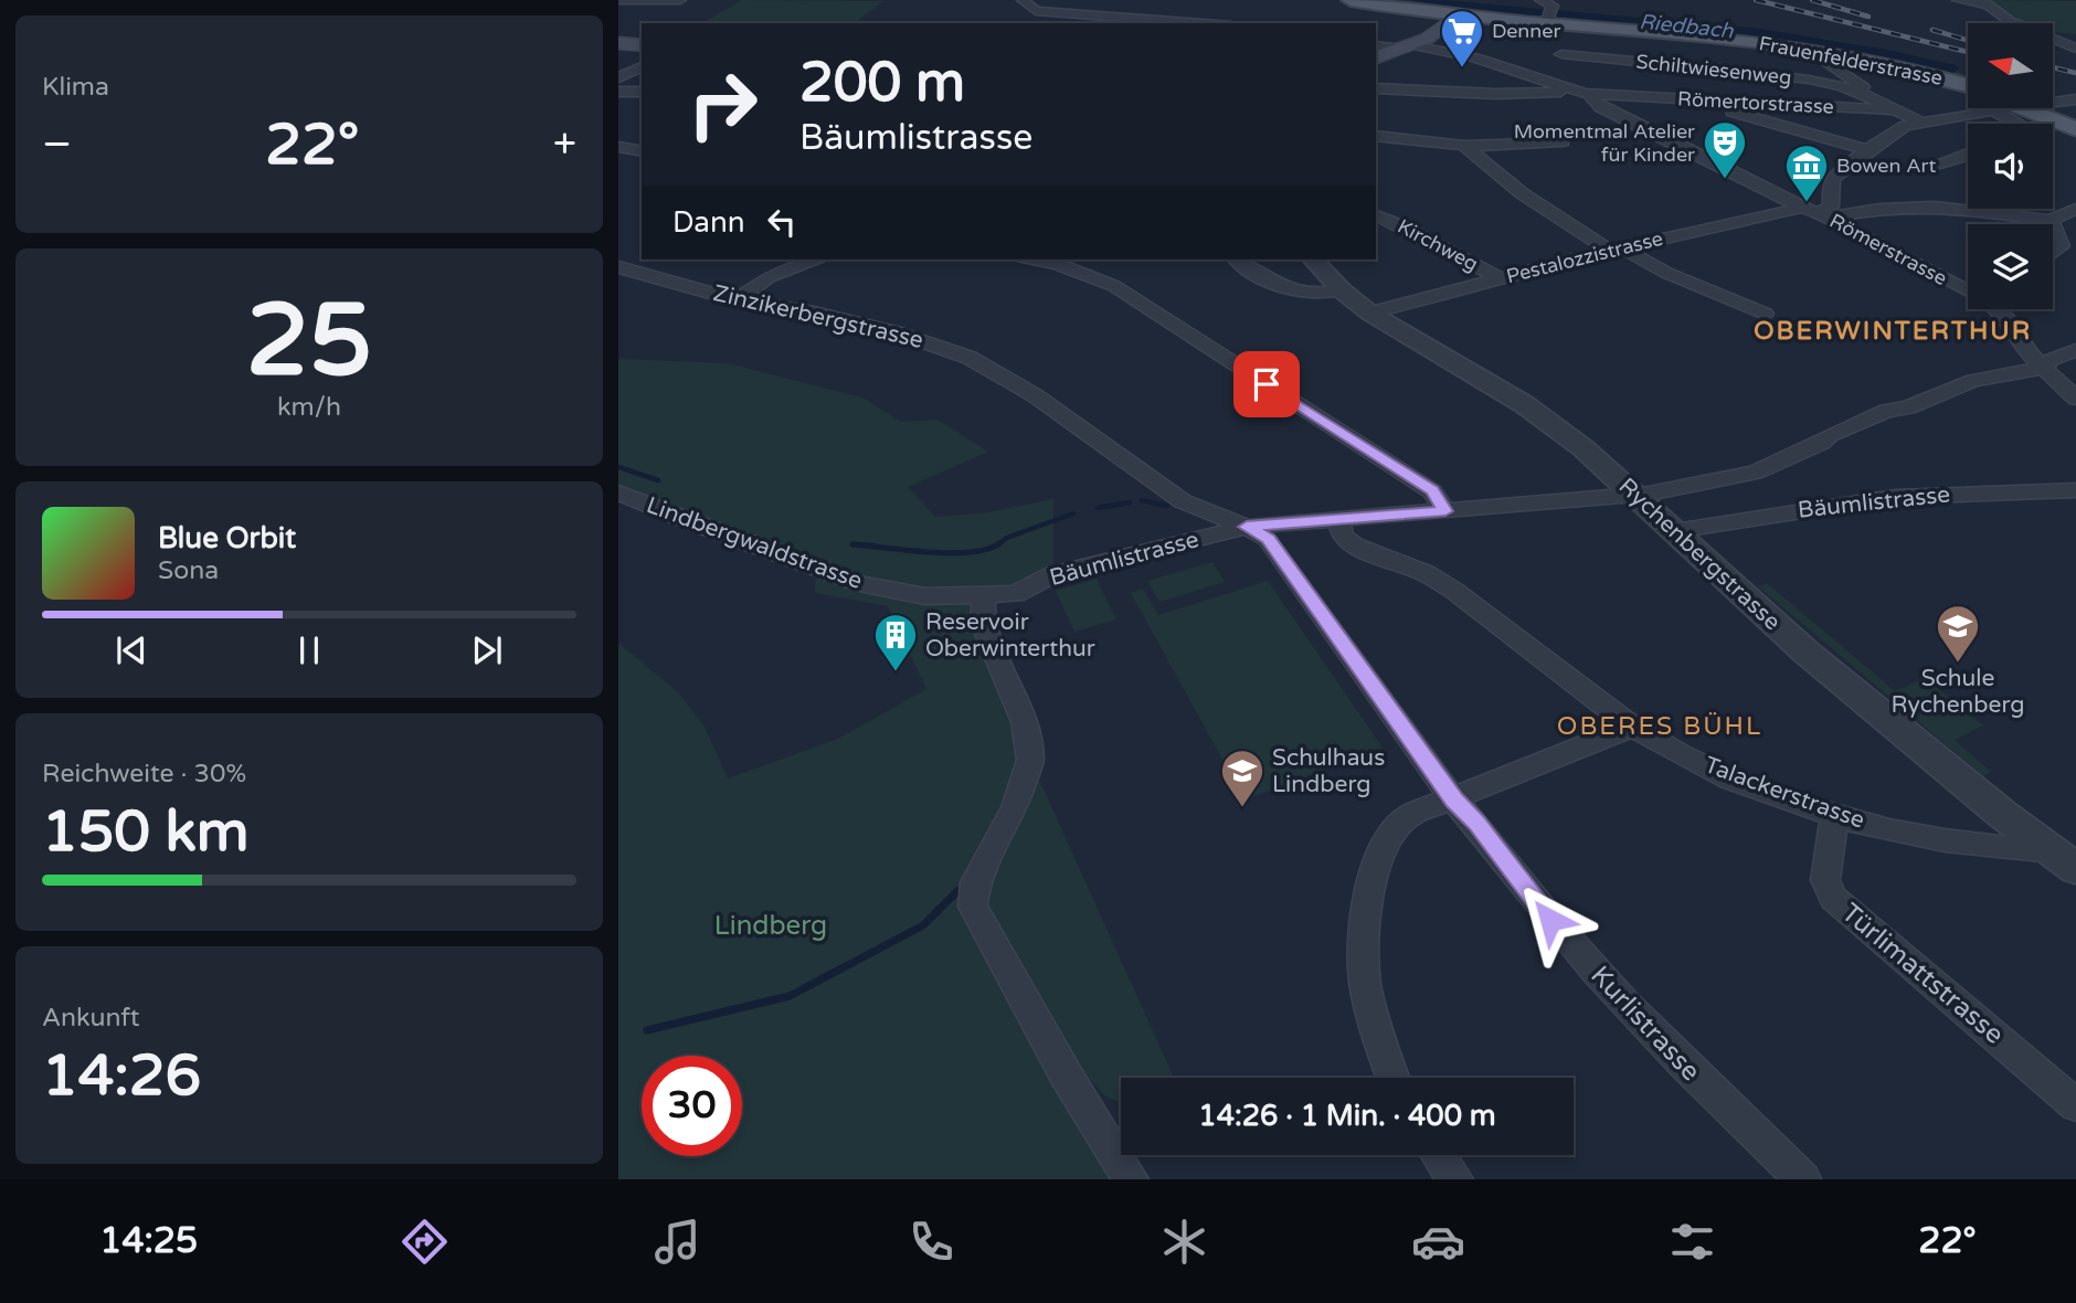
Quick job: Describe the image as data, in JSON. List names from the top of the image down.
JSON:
{
  "streets": {
    "main road": ["Frauenfelderstrasse"],
    "street": [
      "Schiltwiesenweg",
      "Römertorstrasse",
      "Kirchweg",
      "Römerstrasse",
      "Pestalozzistrasse",
      "Zinzikerbergstrasse",
      "Bäumlistrasse",
      "Lindbergwaldstrasse",
      "Rychenbergstrasse",
      "Talackerstrasse",
      "Türlimattstrasse",
      "Kurlistrasse"
    ]
  },
  "crossings": [
    ["Schiltwiesenweg", "Römertorstrasse"],
    ["Römertorstrasse", "Römerstrasse"],
    ["Kirchweg", "Pestalozzistrasse"],
    ["Römerstrasse", "Pestalozzistrasse"],
    ["Römerstrasse", "Bäumlistrasse"],
    ["Pestalozzistrasse", "Rychenbergstrasse"],
    ["Zinzikerbergstrasse", "Bäumlistrasse"],
    ["Zinzikerbergstrasse", "Kurlistrasse"],
    ["Bäumlistrasse", "Lindbergwaldstrasse"],
    ["Bäumlistrasse", "Rychenbergstrasse"],
    ["Bäumlistrasse", "Talackerstrasse"],
    ["Bäumlistrasse", "Kurlistrasse"],
    ["Rychenbergstrasse", "Talackerstrasse"],
    ["Talackerstrasse", "Türlimattstrasse"]
  ],
  "districts": ["OBERWINTERTHUR", "OBERES BÜHL"],
  "water": ["Riedbach"],
  "parks": ["Lindberg"],
  "places": {
    "supermarket": ["Denner"],
    "theatre": ["Momentmal Atelier für Kinder"],
    "museum": ["Bowen Art"],
    "school or university": ["Schule Rychenberg", "Schulhaus Lindberg"],
    "building": ["Reservoir Oberwinterthur"]
  },
  "north": "left",
  "page": {
    "tile": [
      "Klima",
      ["25", "km/h"],
      ["Reichweite · 30%", "150 km"],
      ["Ankunft", "14:26"]
    ],
    "turn": ["200 m", "Bäumlistrasse"],
    "heat": ["−", "22°", "+"],
    "then": "Dann",
    "song": ["Blue Orbit", "Sona"],
    "limit": "30",
    "trip": "14:26 · 1 Min. · 400 m",
    "tabs": ["14:25", "22°"]
  }
}
